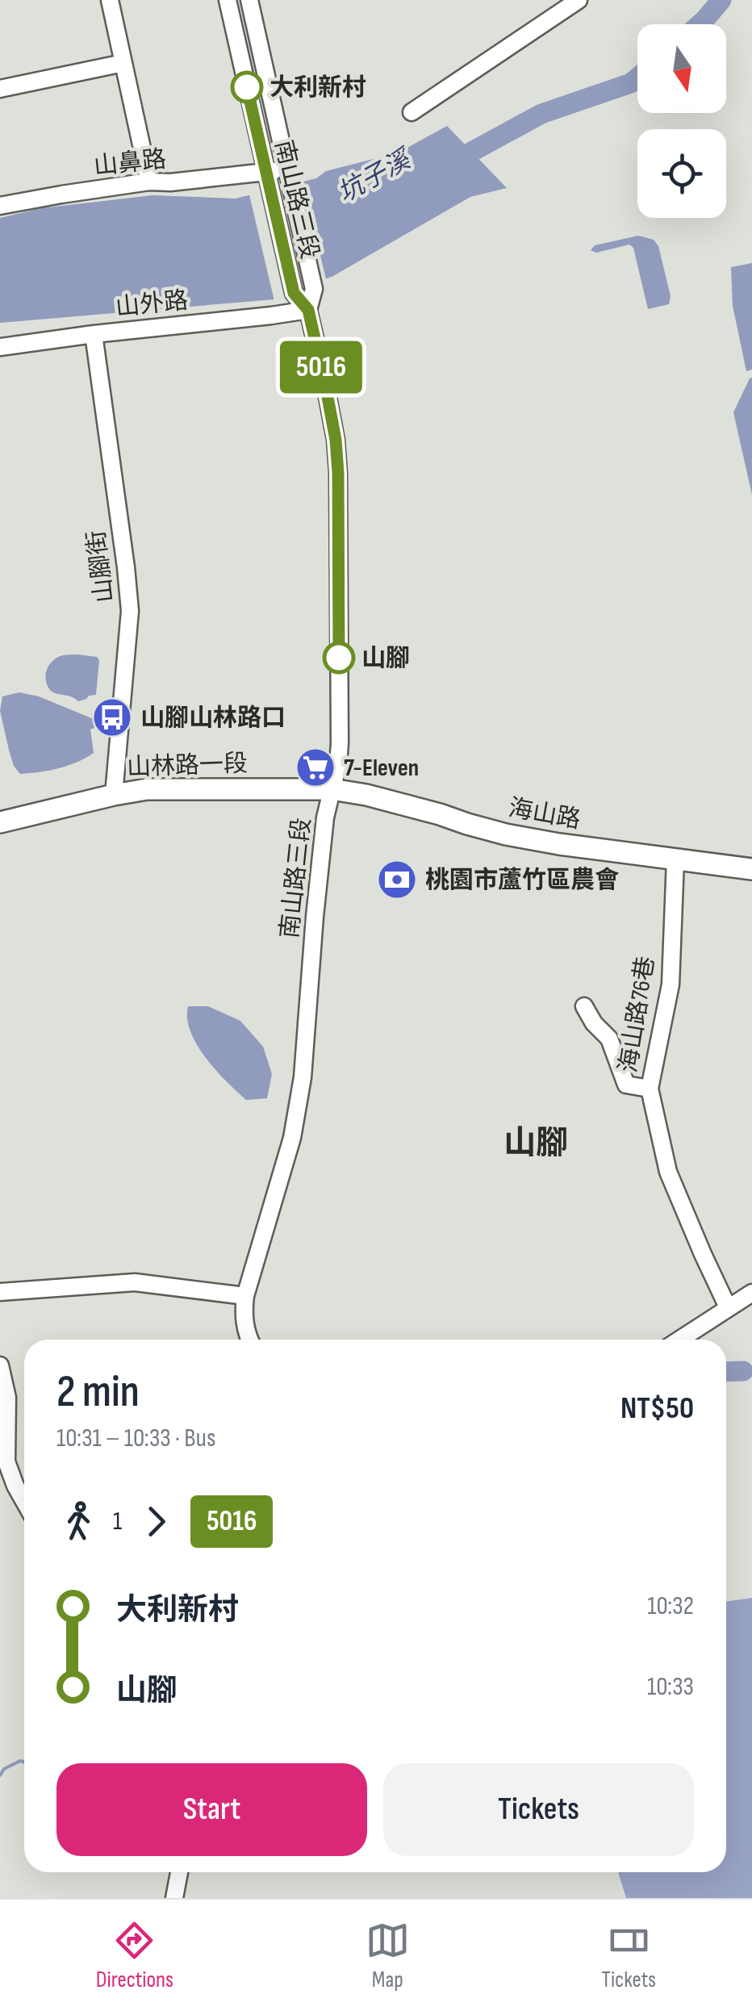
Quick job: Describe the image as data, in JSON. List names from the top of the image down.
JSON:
{
  "streets": {
    "main road": ["山林路一段", "海山路"],
    "street": [
      "山鼻路",
      "南山路三段",
      "山外路",
      "山腳街",
      "海山路76巷"
    ]
  },
  "crossings": [
    ["山鼻路", "南山路三段"],
    ["南山路三段", "山外路"],
    ["南山路三段", "山林路一段"],
    ["南山路三段", "海山路"],
    ["山外路", "山腳街"],
    ["山腳街", "山林路一段"],
    ["山林路一段", "海山路"],
    ["海山路", "海山路76巷"]
  ],
  "districts": ["山腳"],
  "water": ["坑子溪"],
  "places": {
    "other": ["大利新村", "山腳"],
    "bus stop": ["山腳山林路口"],
    "supermarket": ["7-Eleven"],
    "bank": ["桃園市蘆竹區農會"]
  },
  "lines": ["bus line 5016"],
  "north": "bottom",
  "page": {
    "on_map": "5016",
    "heading": ["2 min", "10:31 – 10:33 · Bus", "NT$50"],
    "legs": ["1", "5016"],
    "list": [
      {
        "name": "大利新村",
        "value": "10:32"
      },
      {
        "name": "山腳",
        "value": "10:33"
      }
    ],
    "buttons": ["Start", "Tickets"],
    "tabs": ["Directions", "Map", "Tickets"]
  }
}
